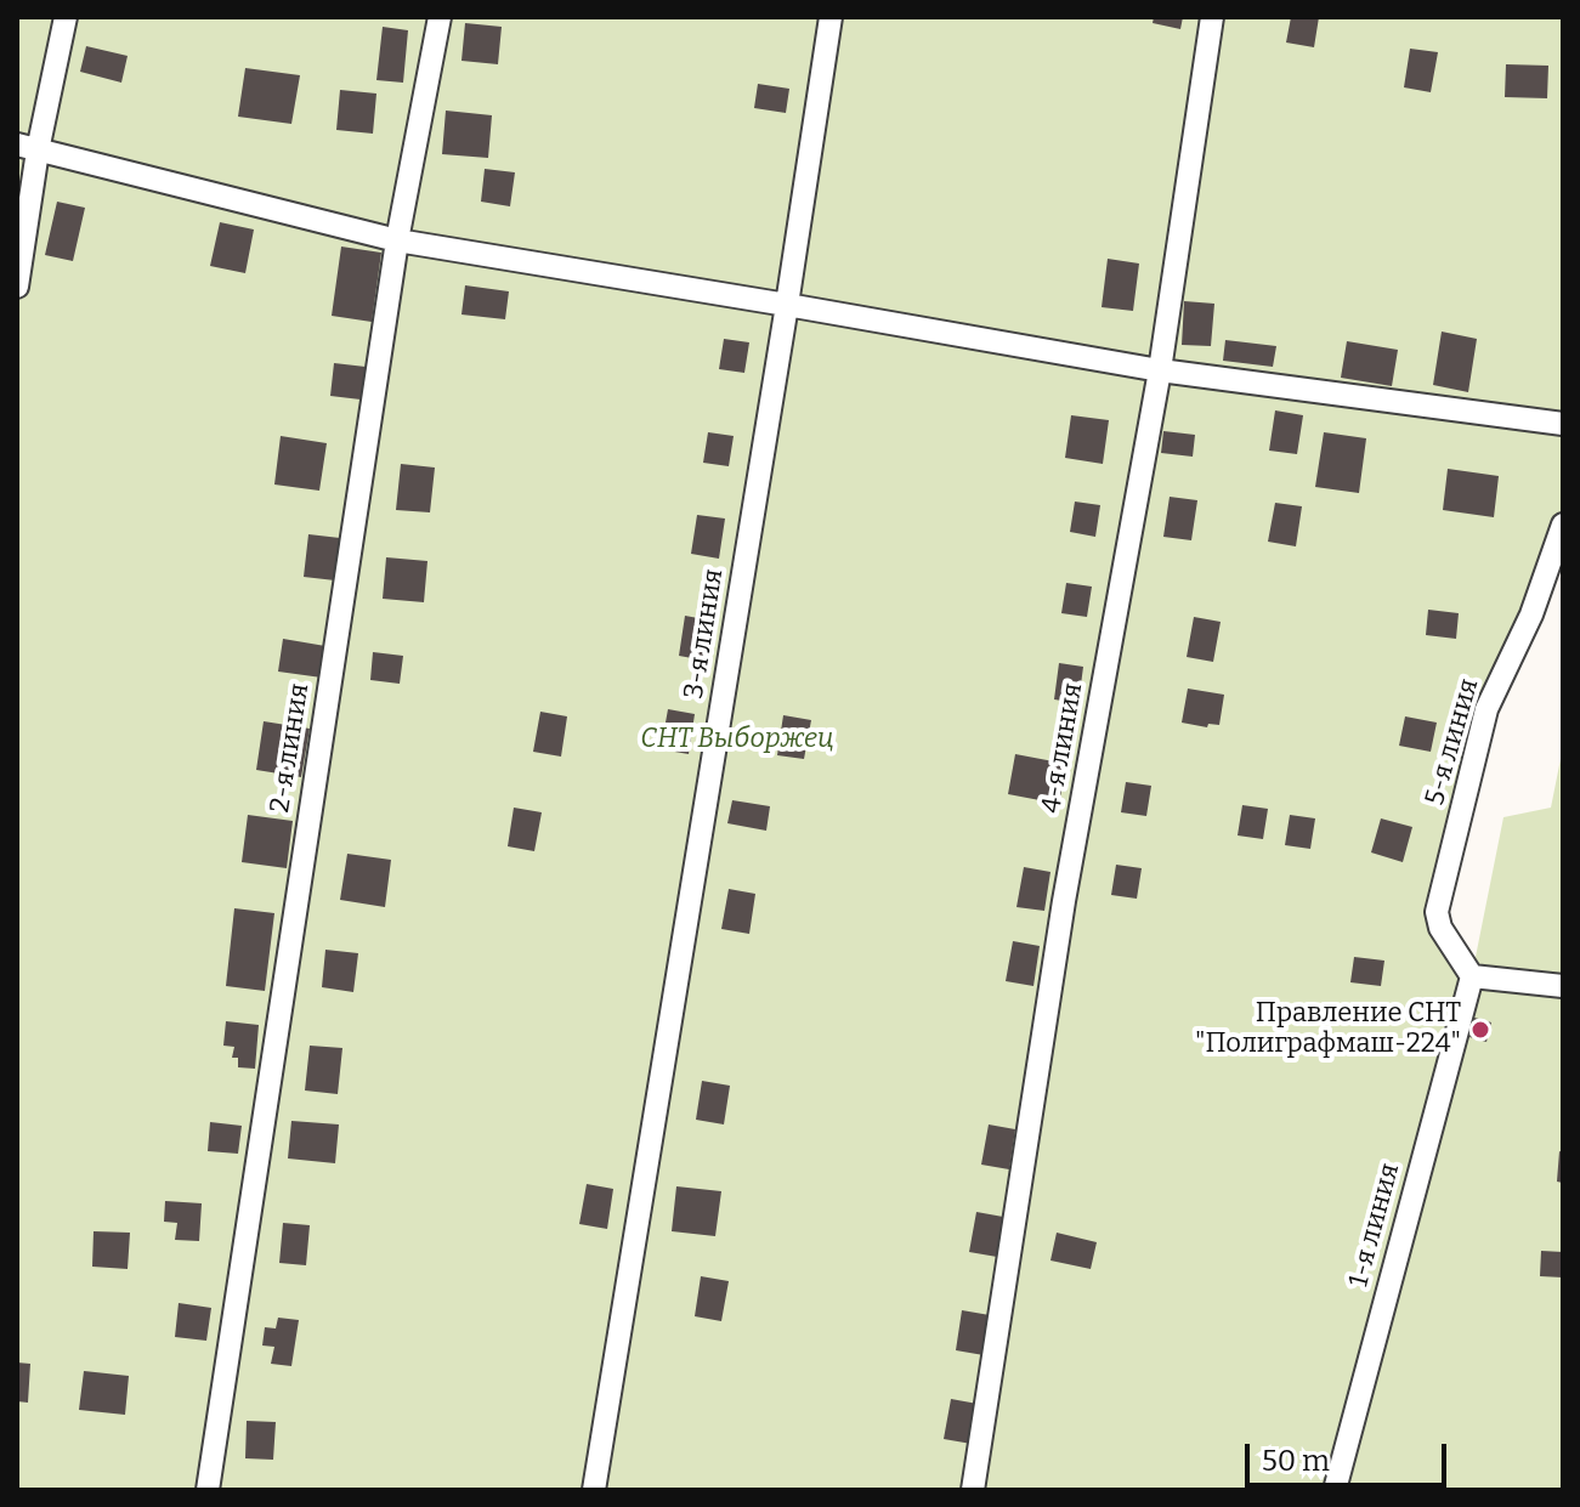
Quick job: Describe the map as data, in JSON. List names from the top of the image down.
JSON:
{
  "streets": {
    "street": [
      "3-я линия",
      "5-я линия",
      "2-я линия",
      "4-я линия",
      "1-я линия"
    ]
  },
  "crossings": [
    ["5-я линия", "1-я линия"]
  ],
  "parks": ["СНТ Выборжец"],
  "places": ["Правление СНТ \"Полиграфмаш-224\""],
  "scale_bar": "50 m"
}
